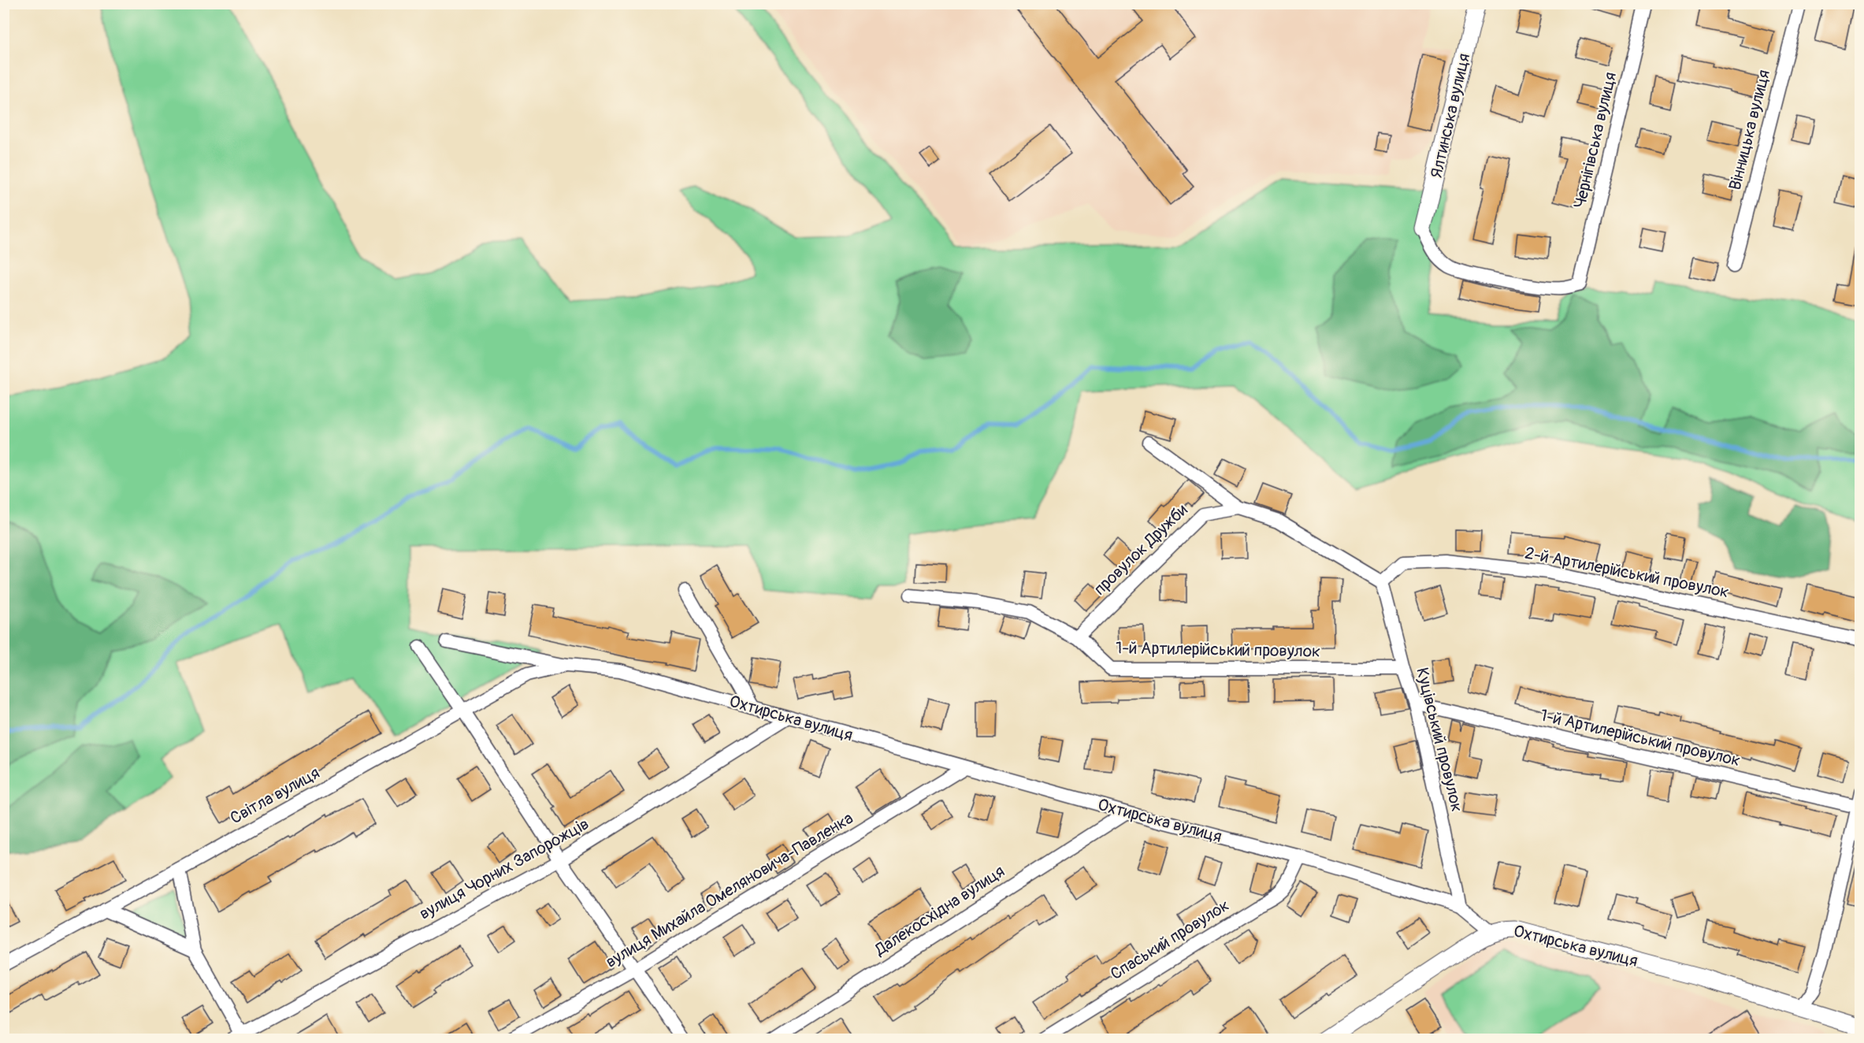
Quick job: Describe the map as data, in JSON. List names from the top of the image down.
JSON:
{
  "streets": {
    "street": [
      "Ялтинська вулиця",
      "Вінницька вулиця",
      "Чернігівська вулиця",
      "провулок Дружби",
      "2-й Артилерійський провулок",
      "1-й Артилерійський провулок",
      "Охтирська вулиця",
      "Куцівський провулок",
      "Світла вулиця",
      "вулиця Чорних Запорожців",
      "вулиця Михайла Омеляновича-Павленка",
      "Далекосхідна вулиця",
      "Спаський провулок"
    ]
  },
  "crossings": [
    ["Ялтинська вулиця", "Чернігівська вулиця"],
    ["провулок Дружби", "1-й Артилерійський провулок"],
    ["2-й Артилерійський провулок", "Куцівський провулок"],
    ["1-й Артилерійський провулок", "Куцівський провулок"],
    ["Охтирська вулиця", "Куцівський провулок"],
    ["Охтирська вулиця", "Світла вулиця"],
    ["Охтирська вулиця", "вулиця Чорних Запорожців"],
    ["Охтирська вулиця", "вулиця Михайла Омеляновича-Павленка"],
    ["Охтирська вулиця", "Далекосхідна вулиця"],
    ["Охтирська вулиця", "Спаський провулок"]
  ]
}
